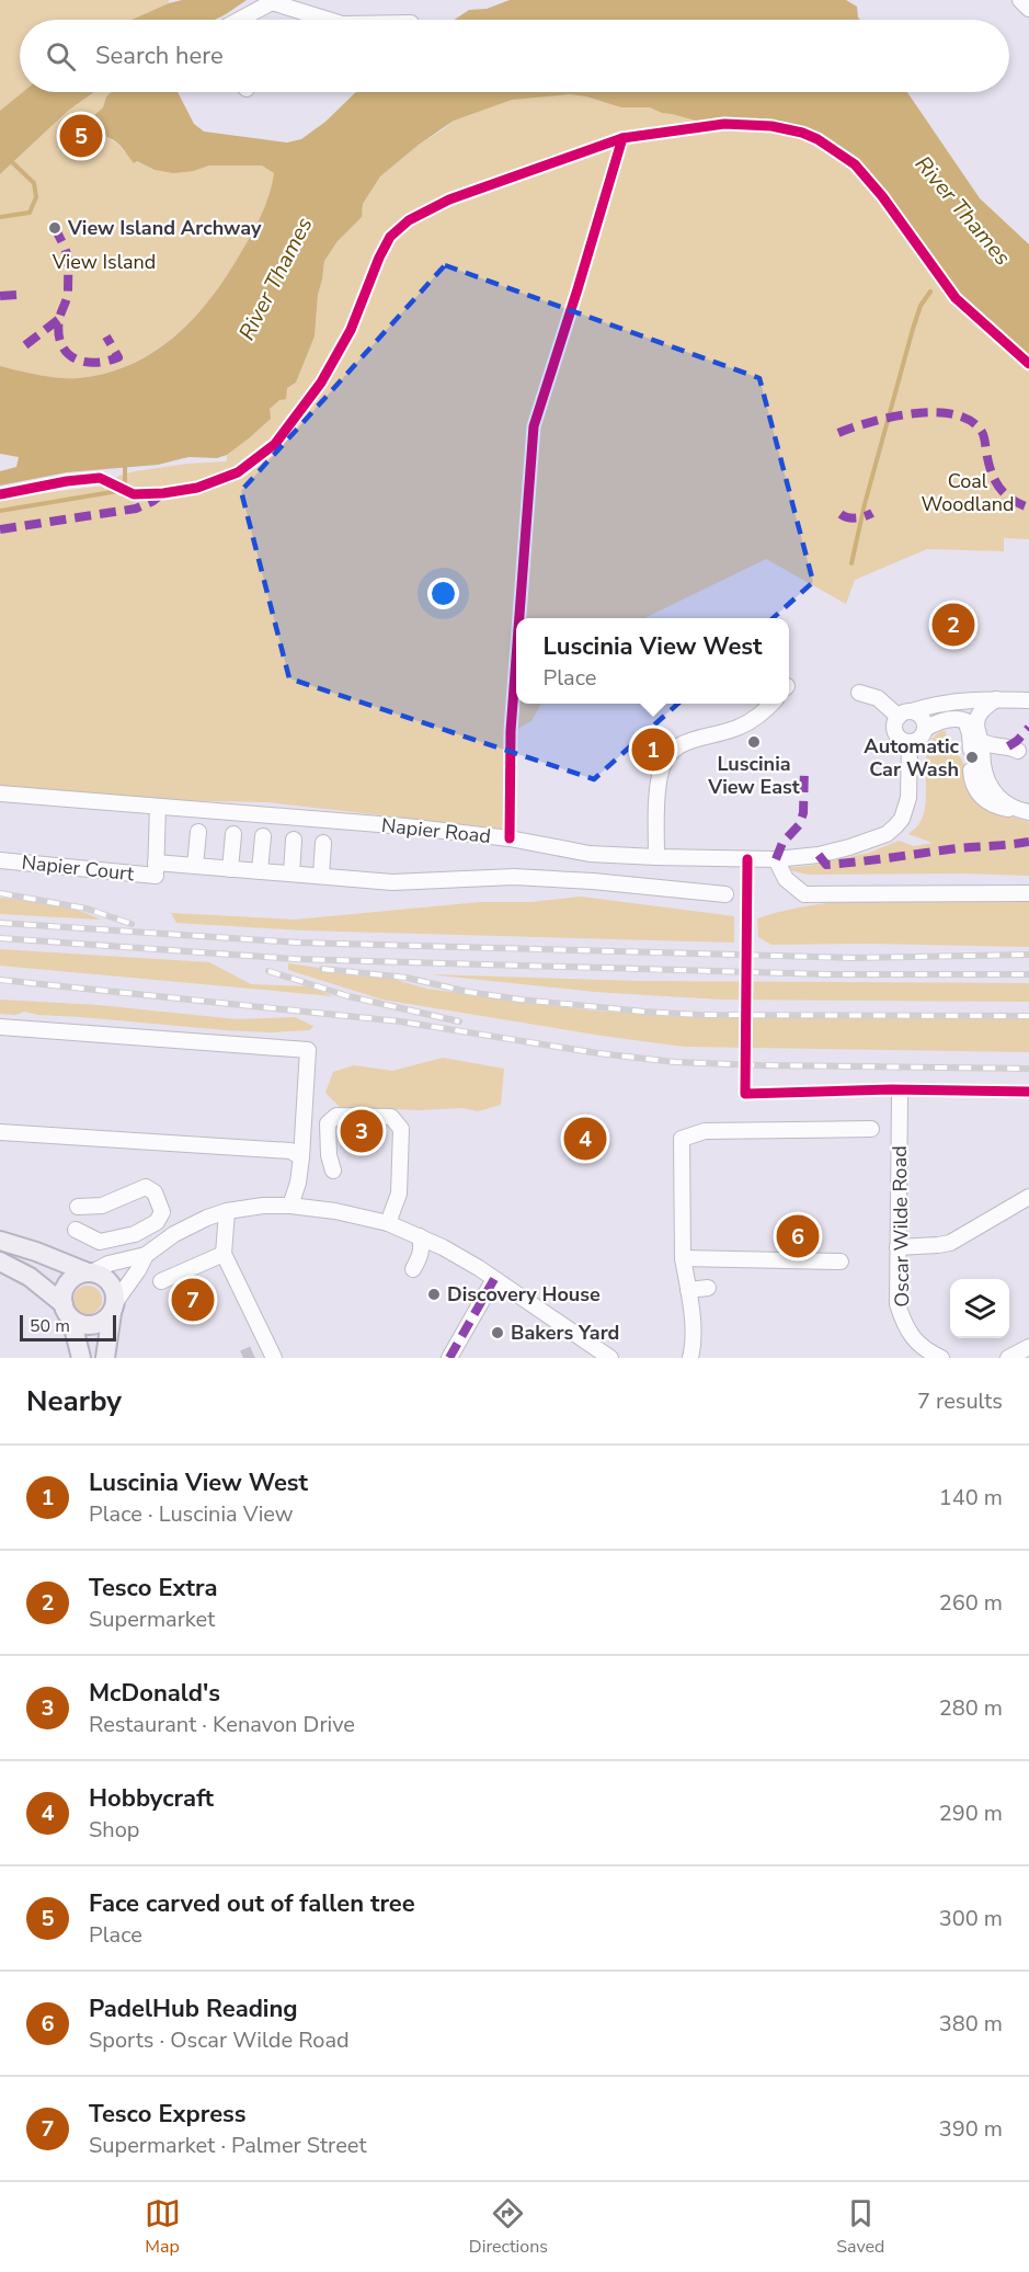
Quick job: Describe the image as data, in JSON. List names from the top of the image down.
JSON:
{
  "streets": {
    "street": ["Napier Road", "Napier Court", "Oscar Wilde Road"]
  },
  "water": ["River Thames"],
  "parks": ["View Island", "Coal Woodland"],
  "places": [
    "View Island Archway",
    "Luscinia View East",
    "Automatic Car Wash",
    "Discovery House",
    "Bakers Yard"
  ],
  "scale_bar": "50 m",
  "page": {
    "search": "Search here",
    "pins": [
      "5",
      "2",
      "1",
      "3",
      "4",
      "6",
      "7"
    ],
    "popup": ["Luscinia View West", "Place"],
    "scale": "50 m",
    "heading": ["Nearby", "7 results"],
    "list": [
      {
        "mark": "1",
        "name": "Luscinia View West",
        "note": "Place · Luscinia View",
        "value": "140 m"
      },
      {
        "mark": "2",
        "name": "Tesco Extra",
        "note": "Supermarket",
        "value": "260 m"
      },
      {
        "mark": "3",
        "name": "McDonald's",
        "note": "Restaurant · Kenavon Drive",
        "value": "280 m"
      },
      {
        "mark": "4",
        "name": "Hobbycraft",
        "note": "Shop",
        "value": "290 m"
      },
      {
        "mark": "5",
        "name": "Face carved out of fallen tree",
        "note": "Place",
        "value": "300 m"
      },
      {
        "mark": "6",
        "name": "PadelHub Reading",
        "note": "Sports · Oscar Wilde Road",
        "value": "380 m"
      },
      {
        "mark": "7",
        "name": "Tesco Express",
        "note": "Supermarket · Palmer Street",
        "value": "390 m"
      }
    ],
    "nav": ["Map", "Directions", "Saved"]
  }
}
